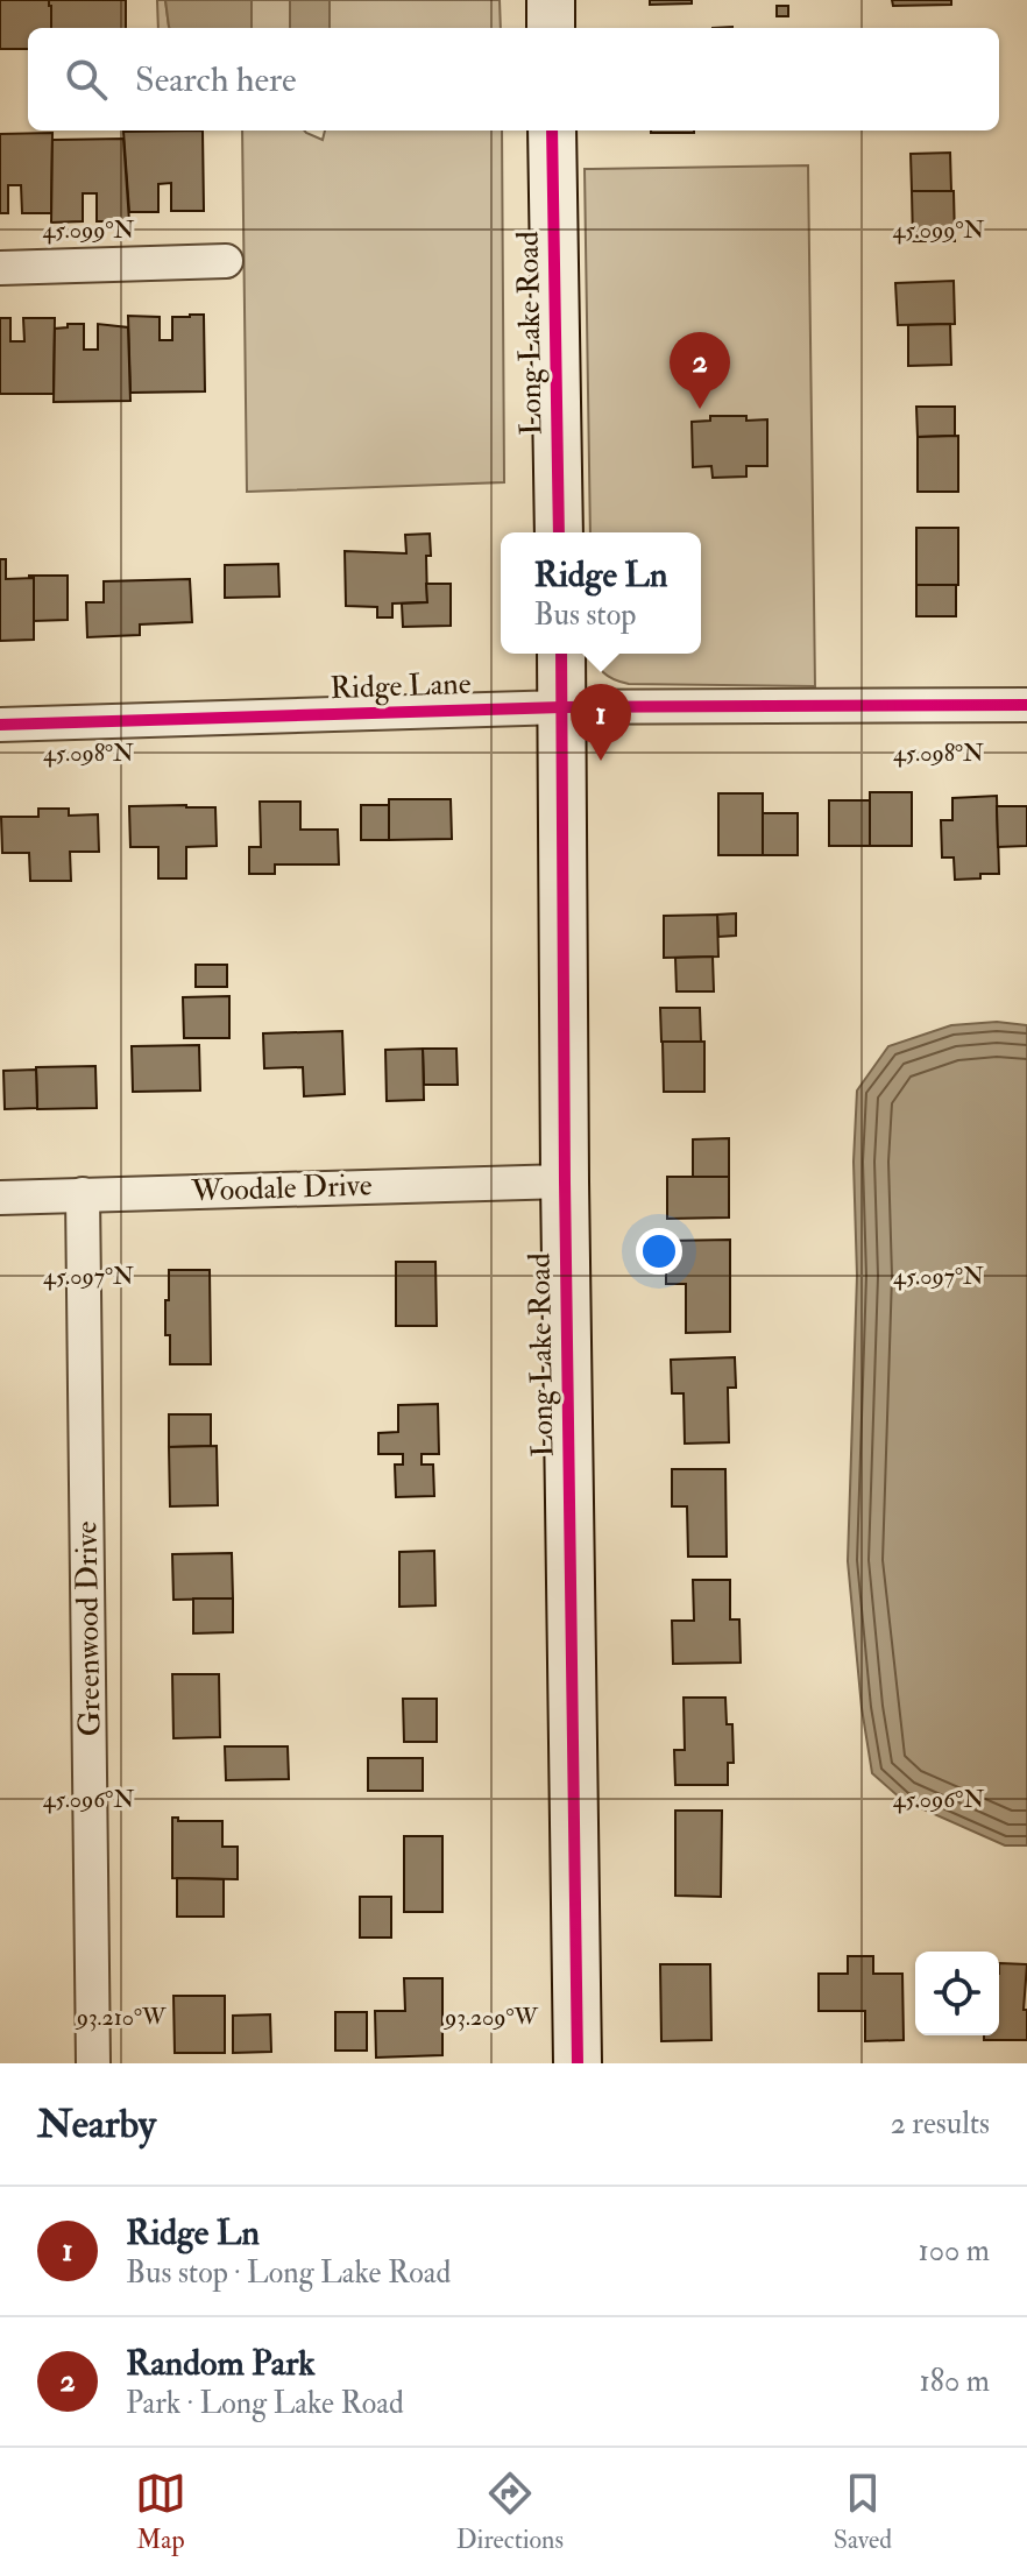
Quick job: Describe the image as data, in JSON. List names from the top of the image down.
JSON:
{
  "streets": {
    "street": [
      "Long Lake Road",
      "Ridge Lane",
      "Woodale Drive",
      "Greenwood Drive"
    ]
  },
  "crossings": [
    ["Long Lake Road", "Ridge Lane"],
    ["Long Lake Road", "Woodale Drive"],
    ["Woodale Drive", "Greenwood Drive"]
  ],
  "page": {
    "search": "Search here",
    "pins": ["2", "1"],
    "popup": ["Ridge Ln", "Bus stop"],
    "heading": ["Nearby", "2 results"],
    "list": [
      {
        "mark": "1",
        "name": "Ridge Ln",
        "note": "Bus stop · Long Lake Road",
        "value": "100 m"
      },
      {
        "mark": "2",
        "name": "Random Park",
        "note": "Park · Long Lake Road",
        "value": "180 m"
      }
    ],
    "nav": ["Map", "Directions", "Saved"]
  },
  "coordinates": [
    "45.099°N",
    "45.098°N",
    "45.097°N",
    "45.096°N",
    "93.210°W",
    "93.209°W"
  ]
}
